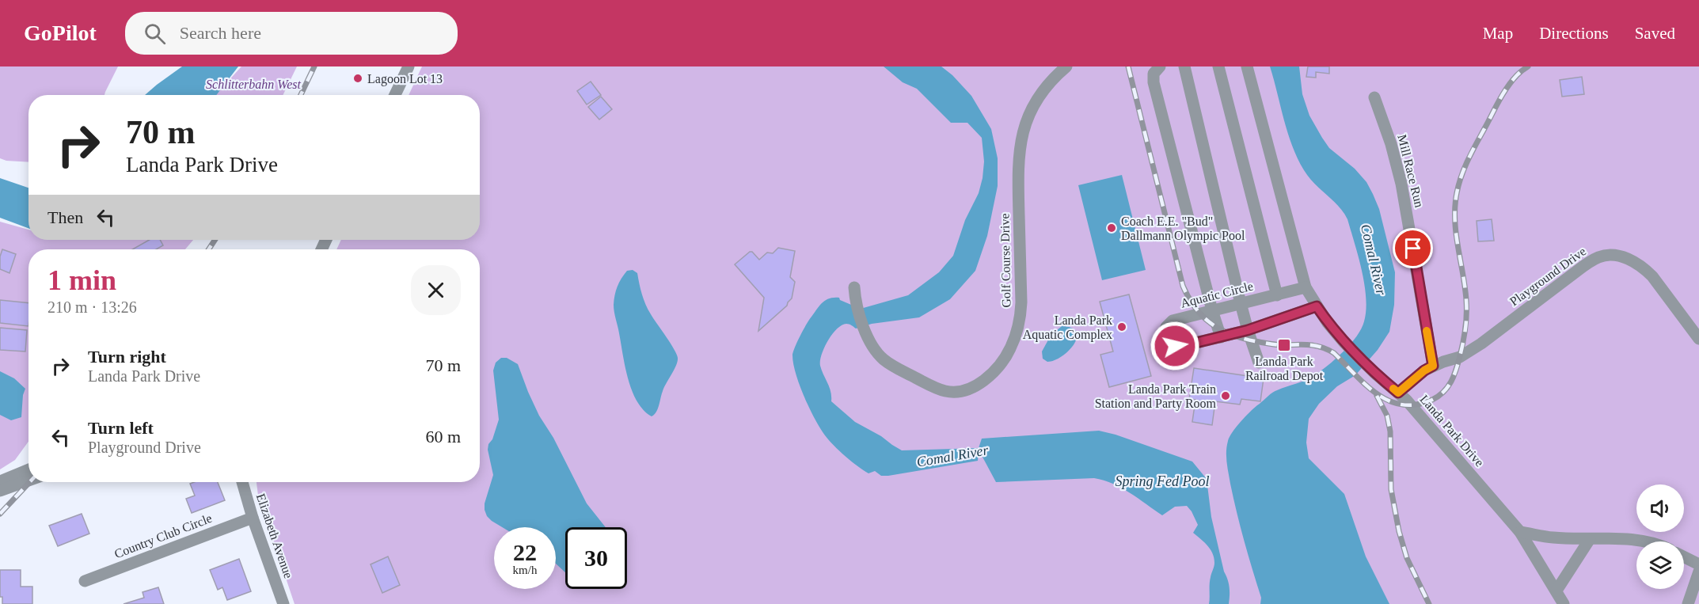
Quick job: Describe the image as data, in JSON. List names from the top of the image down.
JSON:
{
  "streets": {
    "street": [
      "Mill Race Run",
      "Golf Course Drive",
      "Playground Drive",
      "Aquatic Circle",
      "Landa Park Drive",
      "Country Club Circle",
      "Elizabeth Avenue"
    ]
  },
  "crossings": [
    ["Mill Race Run", "Playground Drive"],
    ["Playground Drive", "Landa Park Drive"],
    ["Aquatic Circle", "Landa Park Drive"],
    ["Country Club Circle", "Elizabeth Avenue"]
  ],
  "water": ["Comal River", "Spring Fed Pool"],
  "parks": ["Schlitterbahn West"],
  "places": {
    "other": [
      "Lagoon Lot 13",
      "Coach E.E. \"Bud\" Dallmann Olympic Pool",
      "Landa Park Aquatic Complex",
      "Landa Park Train Station and Party Room"
    ],
    "transit": ["Landa Park Railroad Depot"]
  },
  "page": {
    "header": "GoPilot",
    "search": "Search here",
    "nav": ["Map", "Directions", "Saved"],
    "turn": ["70 m", "Landa Park Drive"],
    "then": "Then",
    "heading": ["1 min", "210 m · 13:26"],
    "list": [
      {
        "name": "Turn right",
        "note": "Landa Park Drive",
        "value": "70 m"
      },
      {
        "name": "Turn left",
        "note": "Playground Drive",
        "value": "60 m"
      }
    ],
    "speed": "22 km/h",
    "limit": "30"
  }
}
